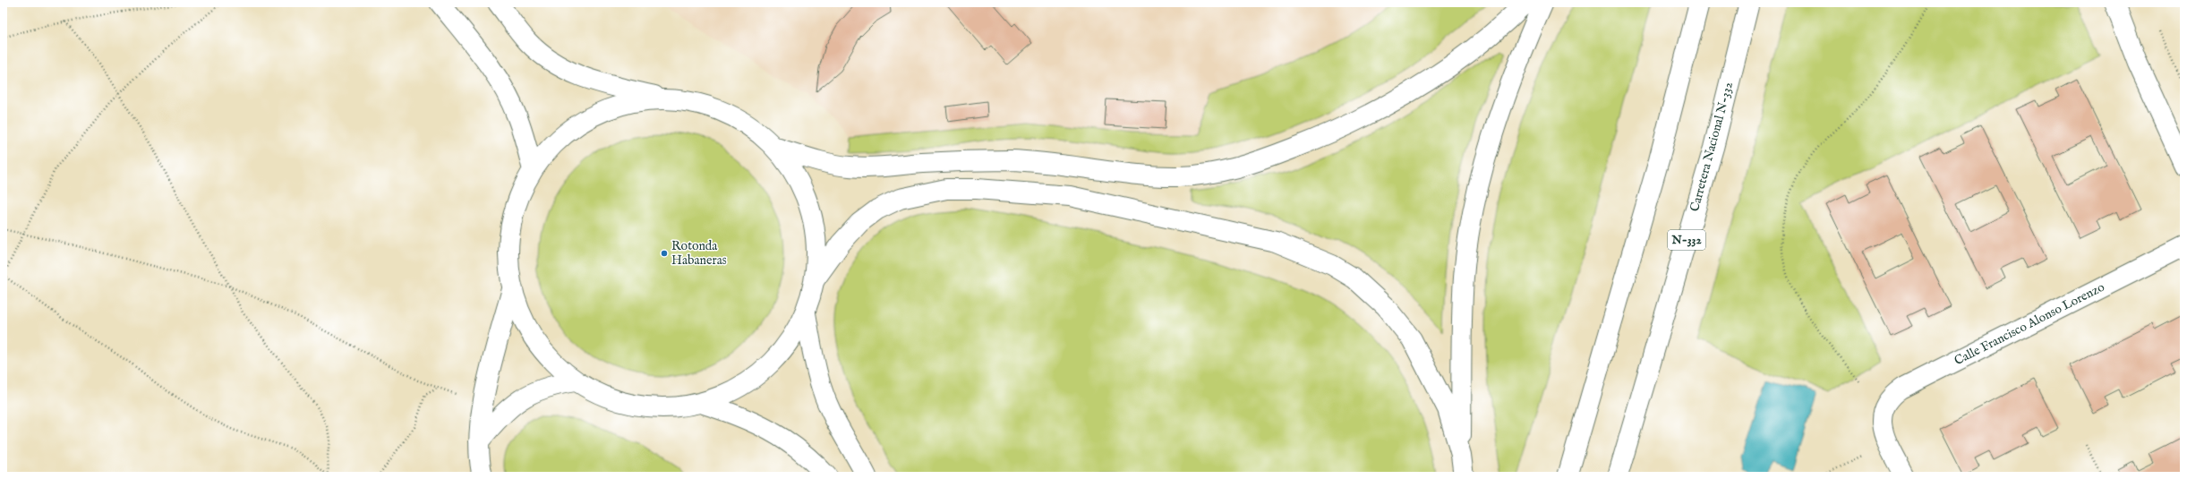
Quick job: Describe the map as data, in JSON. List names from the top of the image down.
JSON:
{
  "streets": {
    "main road": ["Carretera Nacional N-332", "N-332", "Calle Francisco Alonso Lorenzo"]
  },
  "places": ["Rotonda Habaneras"]
}
